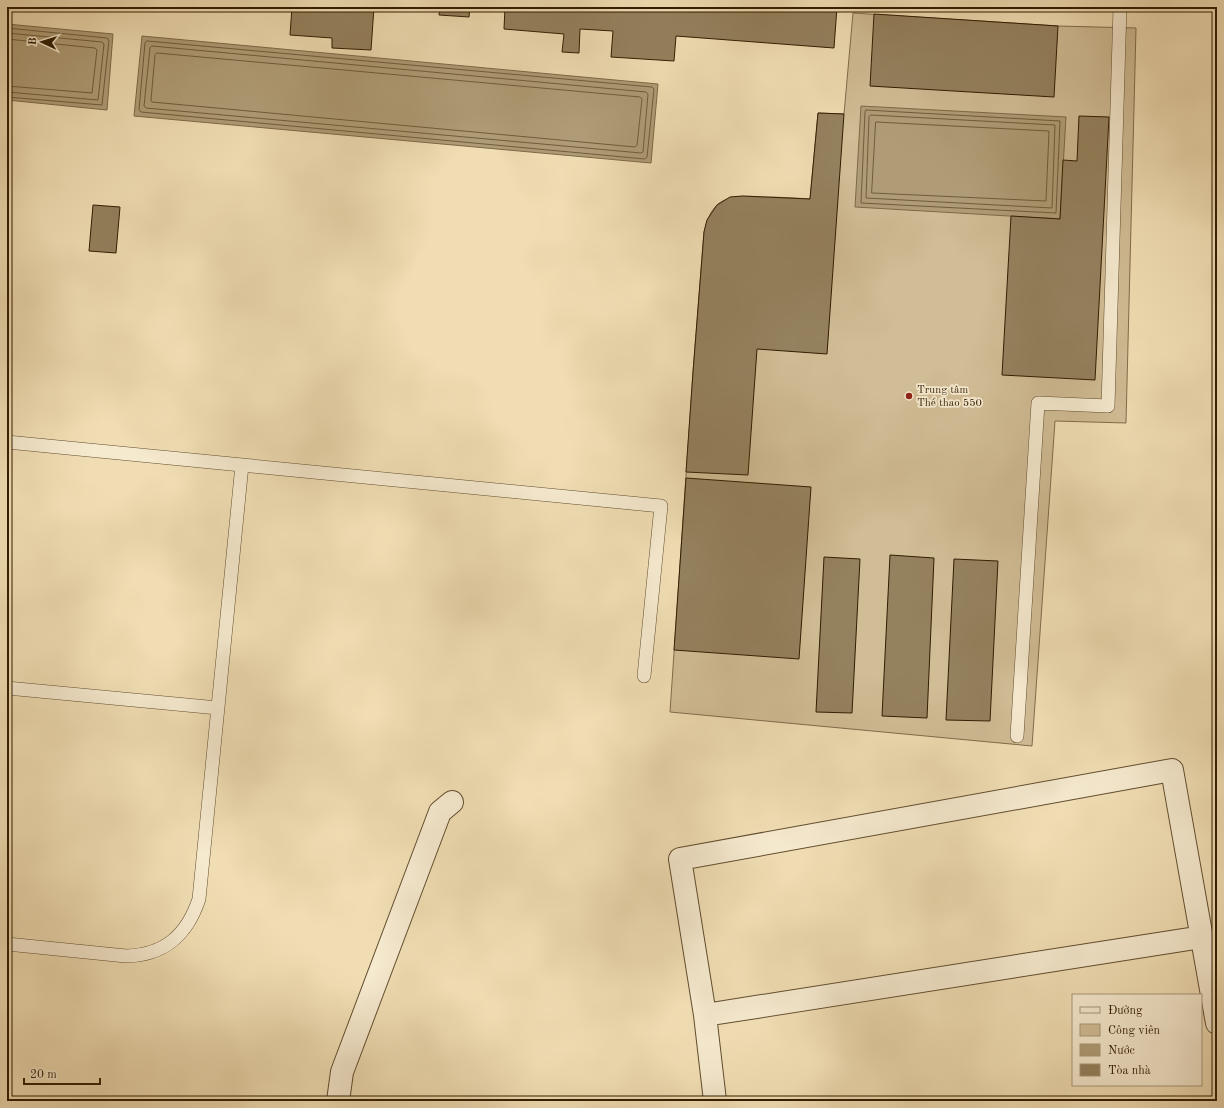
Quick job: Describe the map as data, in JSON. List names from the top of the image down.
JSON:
{
  "places": ["Trung tâm Thể thao 550"],
  "legend": [
    "Đường",
    "Công viên",
    "Nước",
    "Tòa nhà"
  ],
  "scale_bar": "20 m",
  "north": "left"
}
